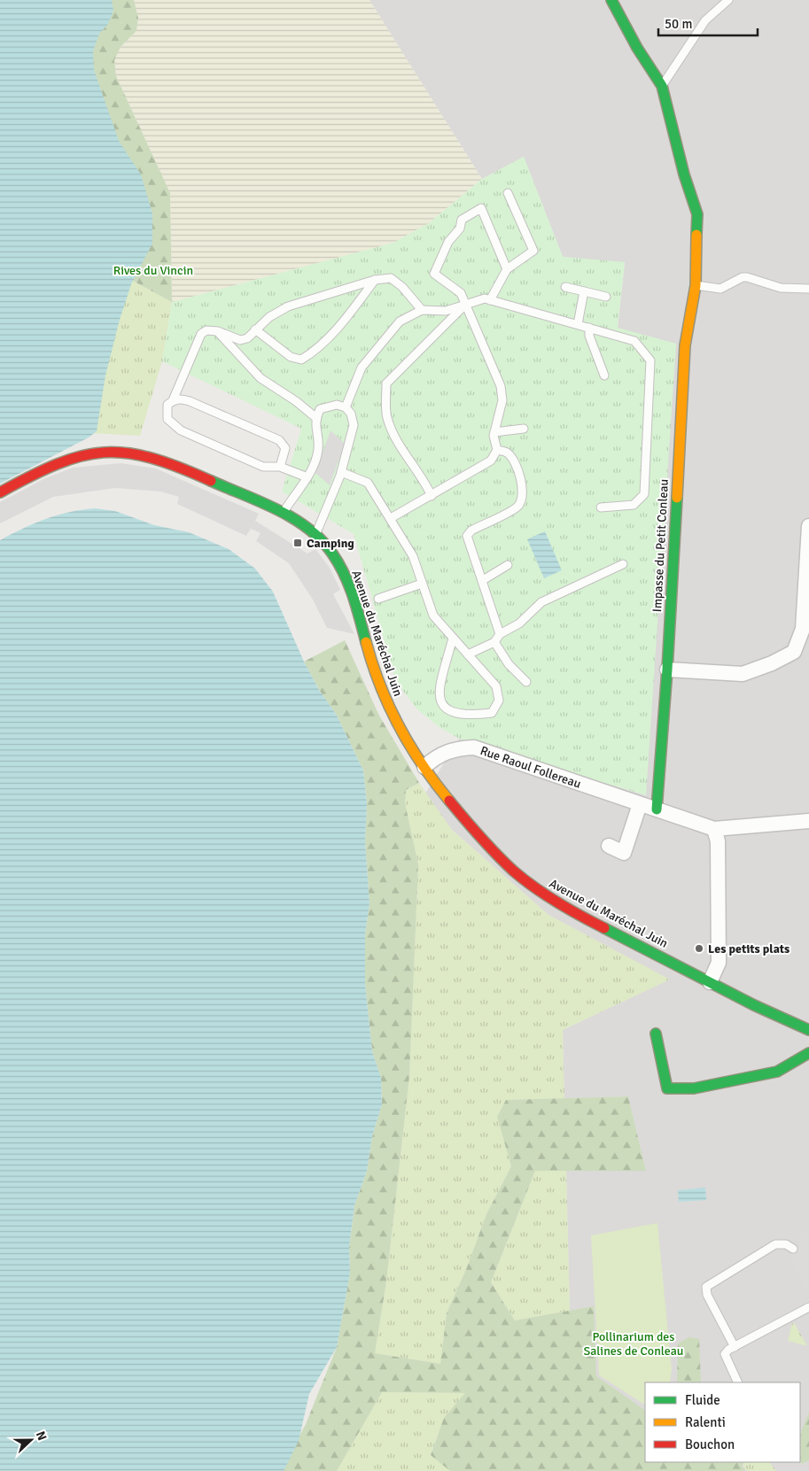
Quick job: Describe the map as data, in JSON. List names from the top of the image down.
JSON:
{
  "streets": {
    "street": ["Impasse du Petit Conleau", "Avenue du Maréchal Juin", "Rue Raoul Follereau"]
  },
  "crossings": [
    ["Impasse du Petit Conleau", "Rue Raoul Follereau"],
    ["Avenue du Maréchal Juin", "Rue Raoul Follereau"]
  ],
  "parks": ["Rives du Vincin", "Pollinarium des Salines de Conleau"],
  "places": {
    "transit": ["Camping"],
    "other": ["Les petits plats"]
  },
  "legend": ["Fluide", "Ralenti", "Bouchon"],
  "scale_bar": "50 m",
  "north": "right"
}
